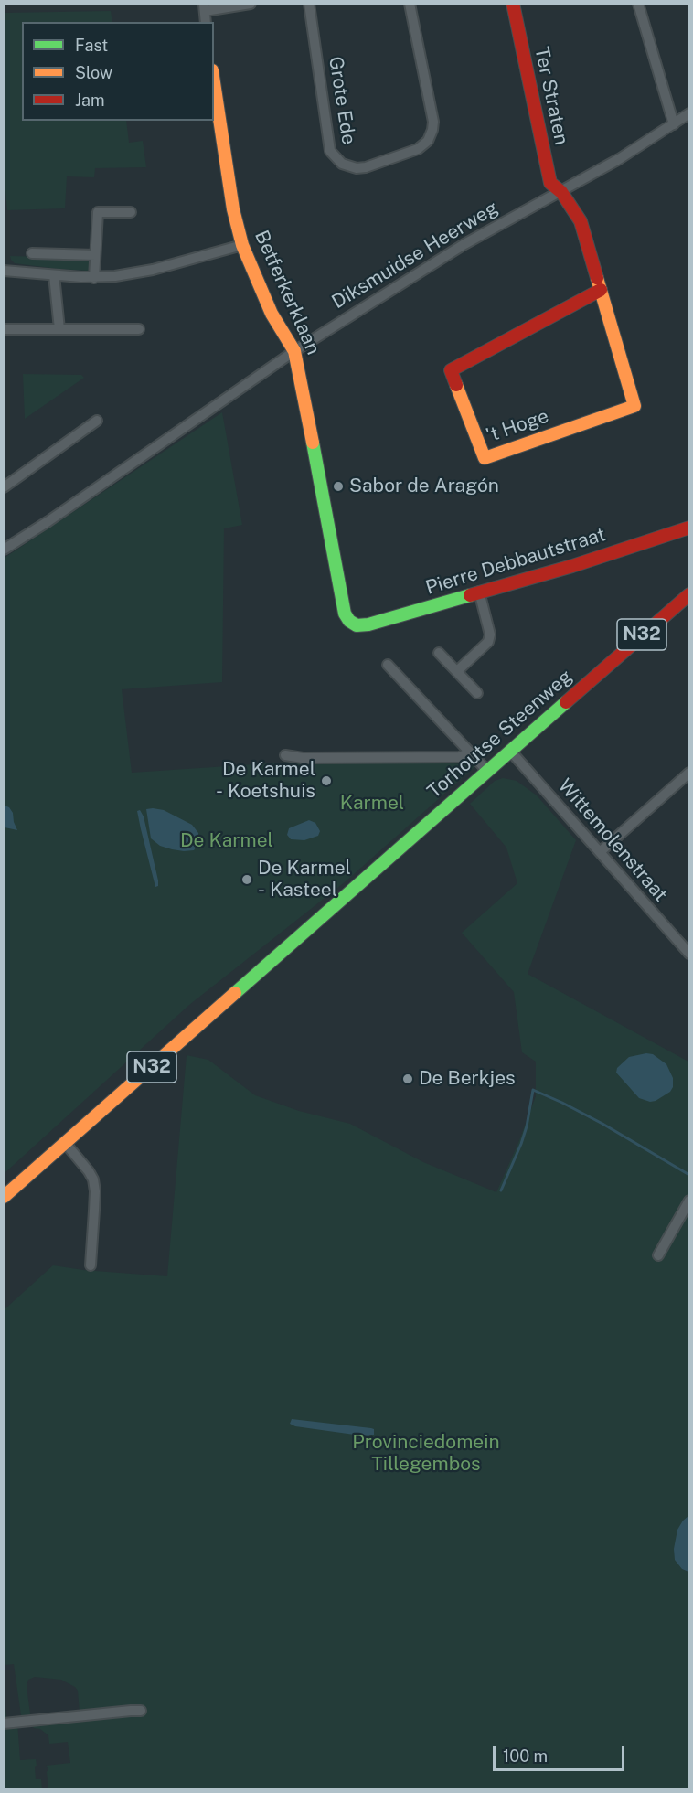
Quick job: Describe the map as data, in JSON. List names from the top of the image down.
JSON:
{
  "streets": {
    "street": [
      "Ter Straten",
      "Grote Ede",
      "Diksmuidse Heerweg",
      "Betferkerklaan",
      "'t Hoge",
      "Pierre Debbautstraat",
      "N32",
      "Torhoutse Steenweg",
      "Wittemolenstraat"
    ]
  },
  "crossings": [
    ["Ter Straten", "Diksmuidse Heerweg"],
    ["Ter Straten", "'t Hoge"],
    ["Diksmuidse Heerweg", "Betferkerklaan"],
    ["Diksmuidse Heerweg", "'t Hoge"],
    ["Betferkerklaan", "Pierre Debbautstraat"],
    ["Torhoutse Steenweg", "Wittemolenstraat"]
  ],
  "parks": ["Karmel", "De Karmel", "Provinciedomein Tillegembos"],
  "places": [
    "Sabor de Aragón",
    "De Karmel - Koetshuis",
    "De Karmel - Kasteel",
    "De Berkjes"
  ],
  "legend": ["Fast", "Slow", "Jam"],
  "scale_bar": "100 m"
}
